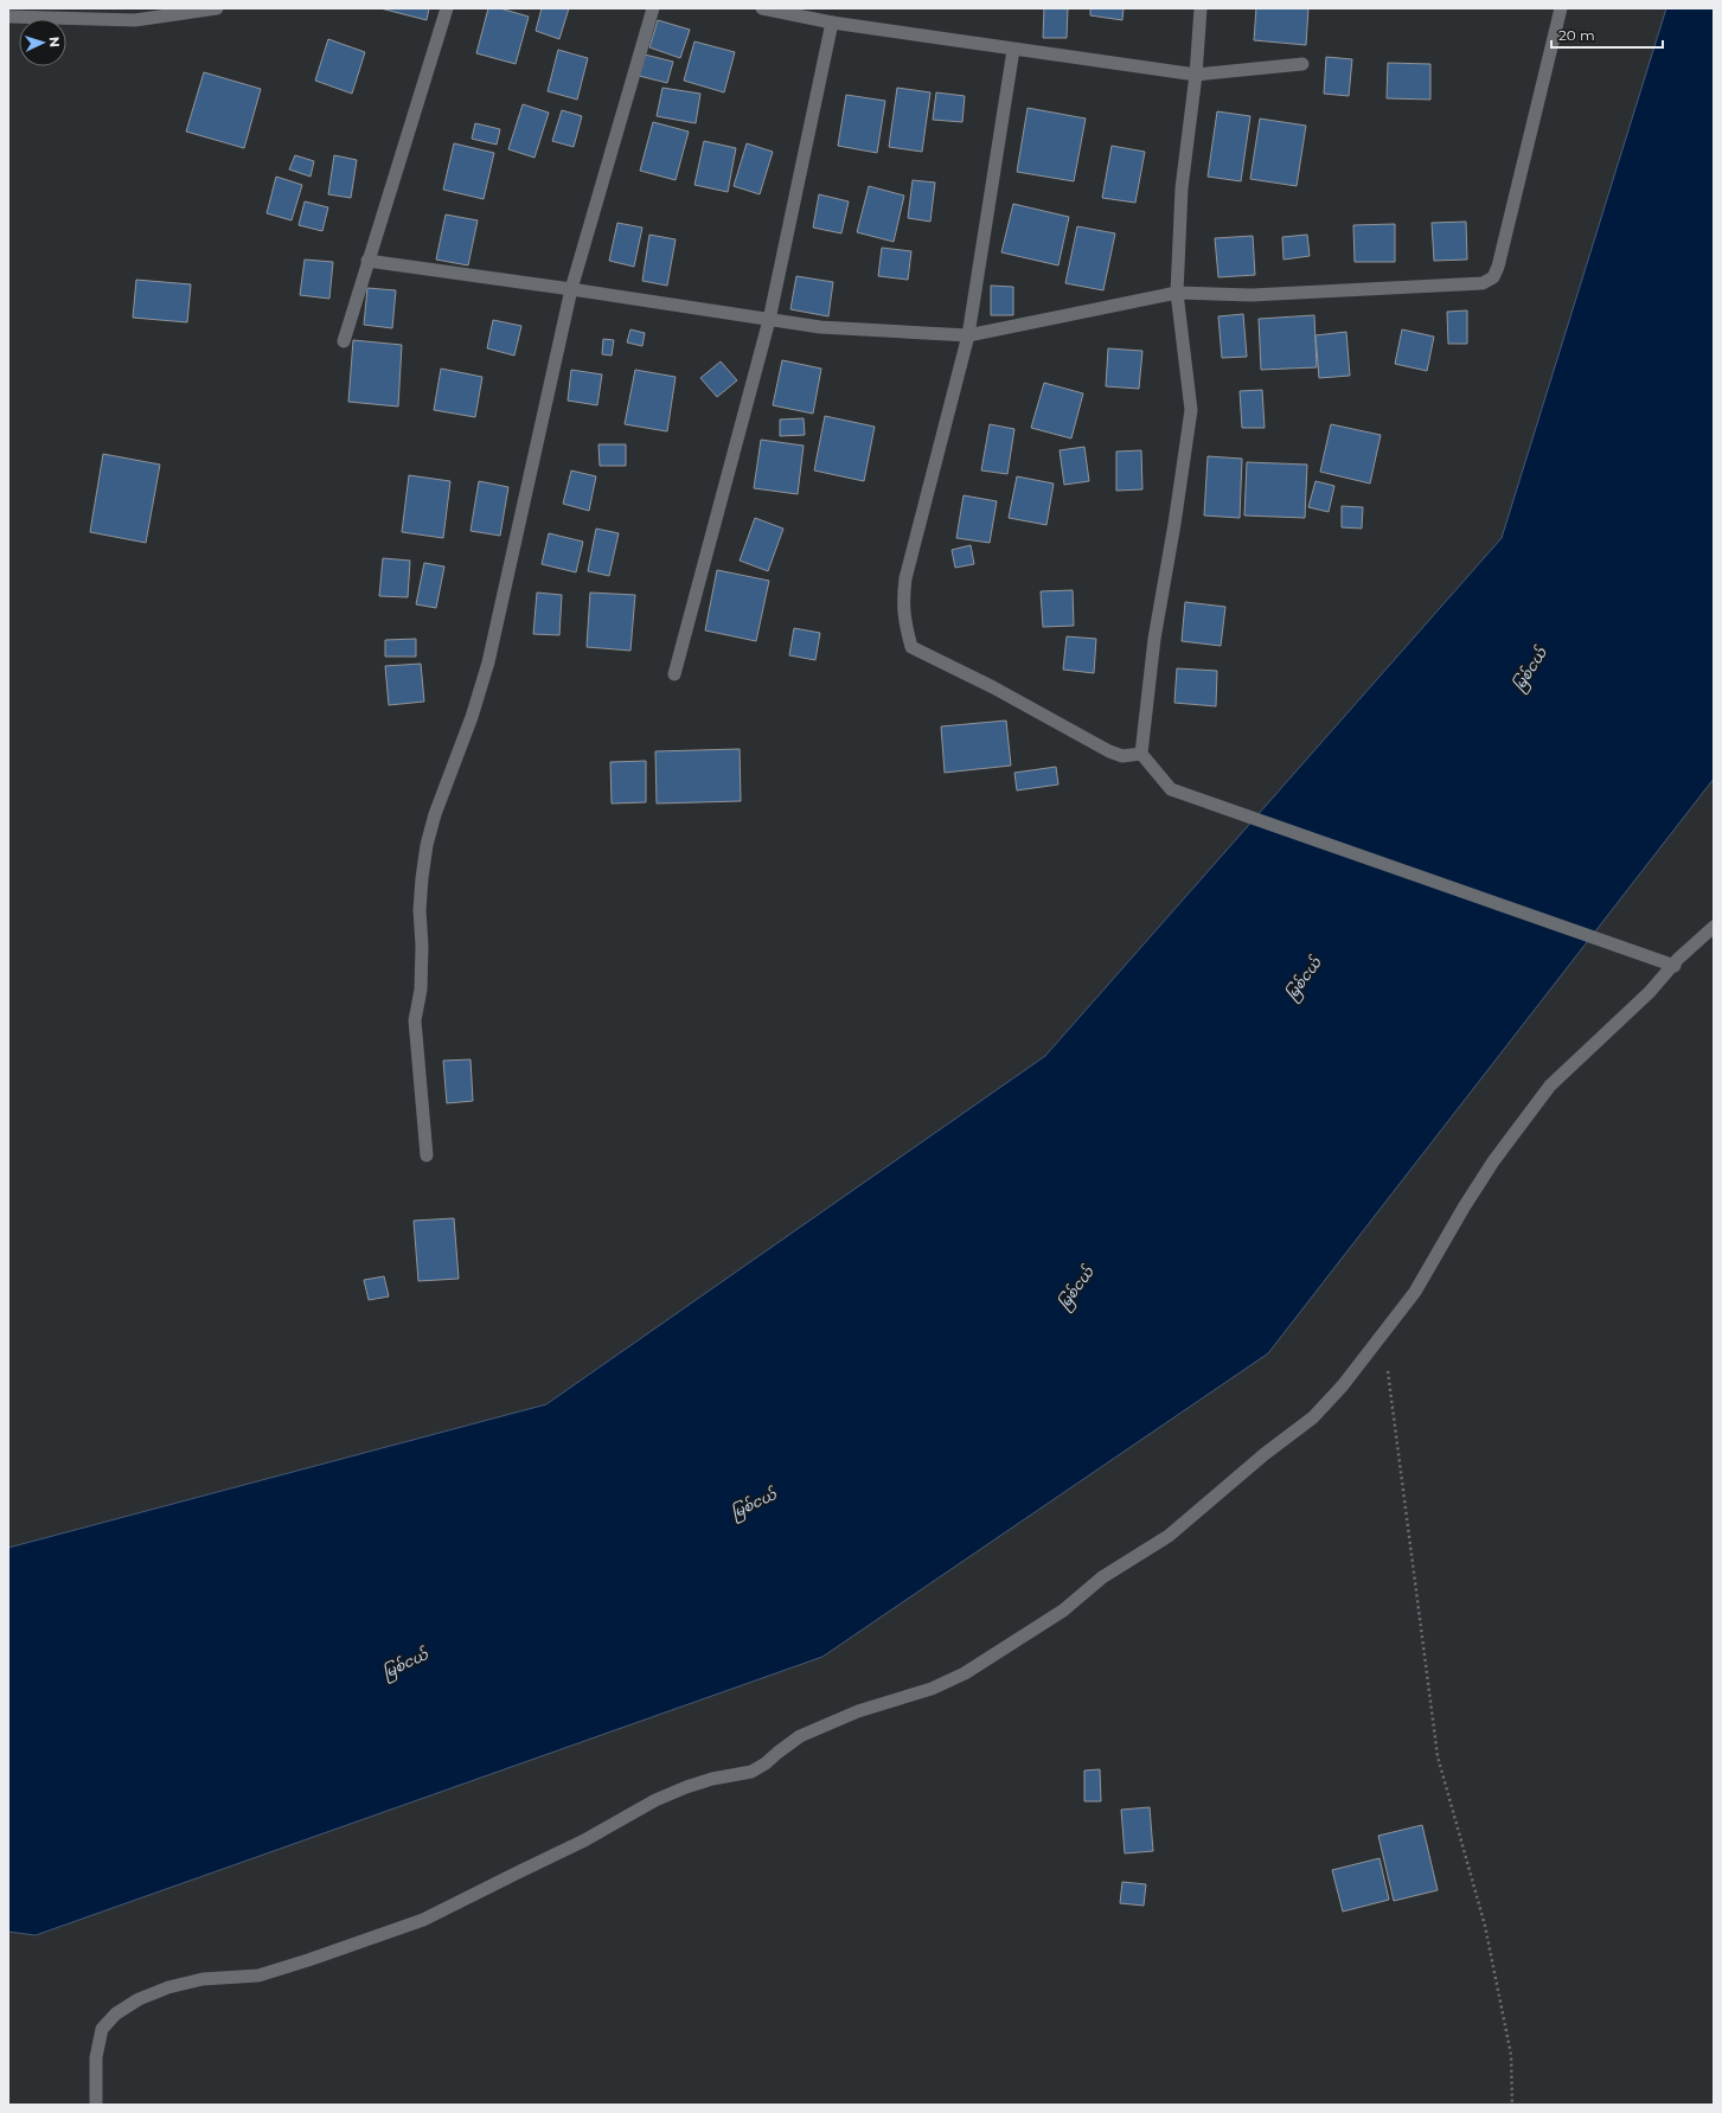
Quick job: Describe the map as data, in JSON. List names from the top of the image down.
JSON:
{
  "water": ["မြစ်ငယ်"],
  "scale_bar": "20 m",
  "north": "right"
}
